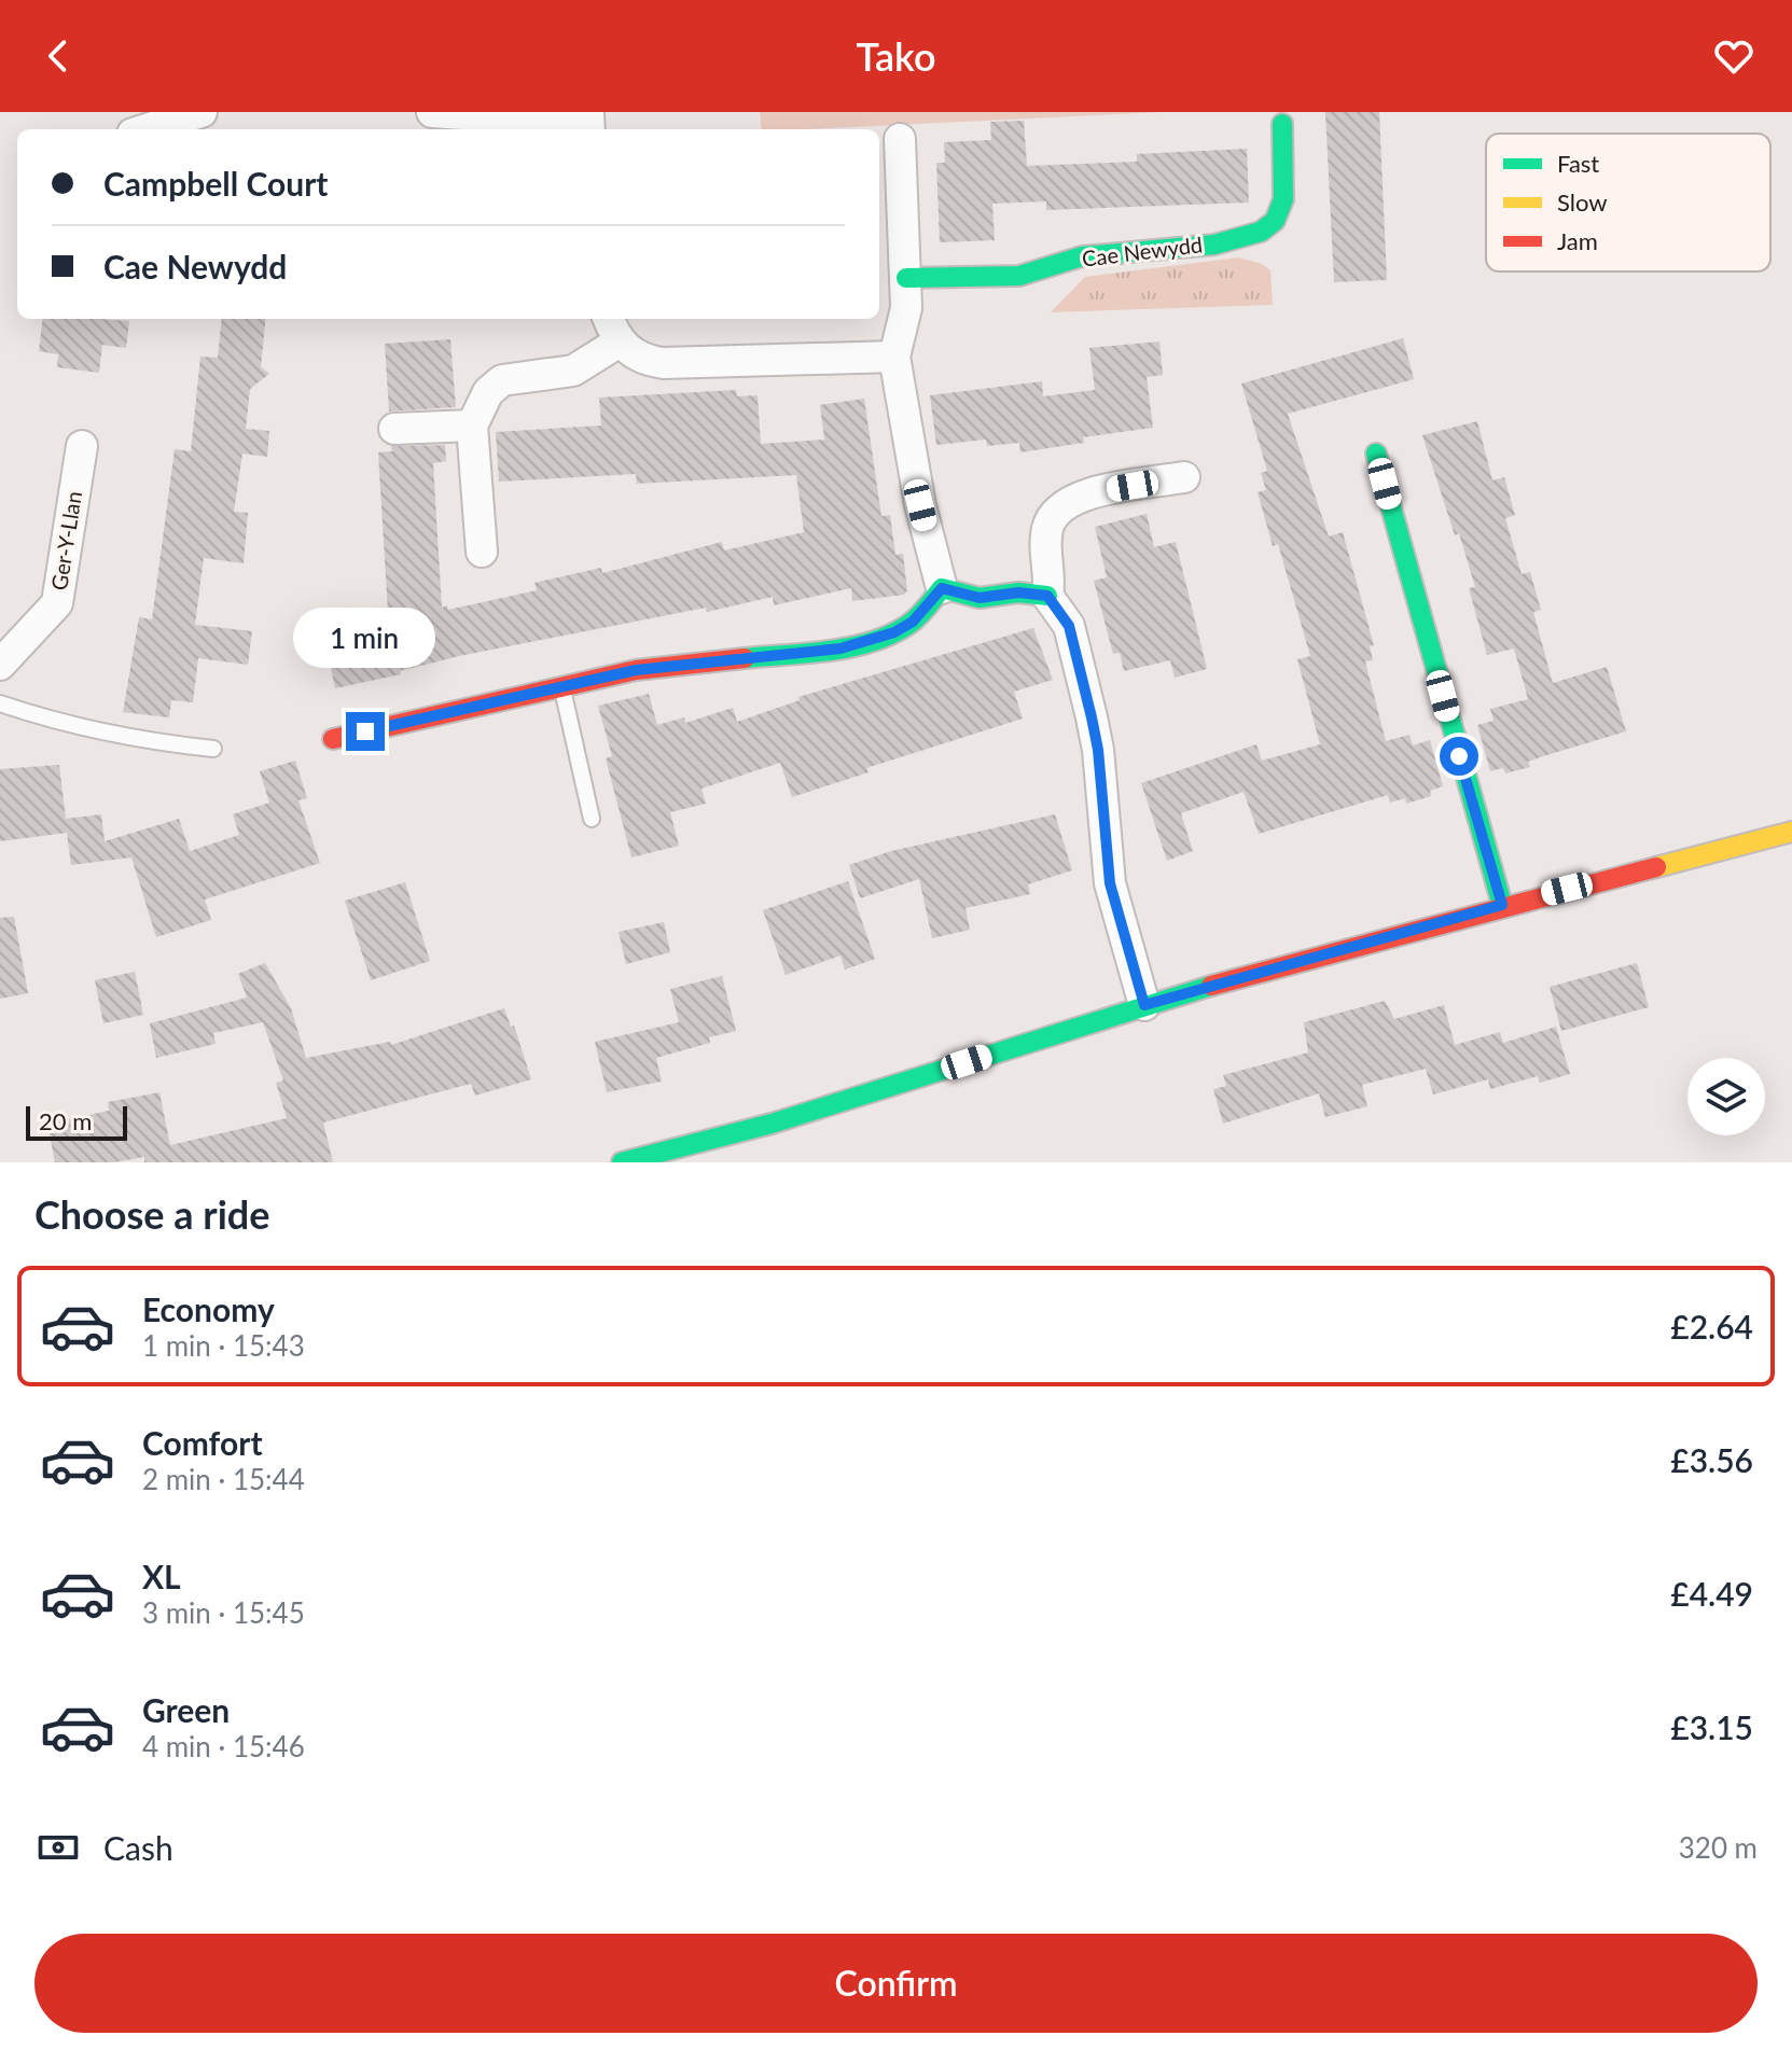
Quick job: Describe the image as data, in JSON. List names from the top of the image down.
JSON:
{
  "streets": {
    "street": ["Cae Newydd", "Ger-Y-Llan"]
  },
  "legend": ["Fast", "Slow", "Jam"],
  "scale_bar": "20 m",
  "page": {
    "header": "Tako",
    "banner": ["Campbell Court", "Cae Newydd"],
    "bubble": "1 min",
    "scale": "20 m",
    "heading": "Choose a ride",
    "list": [
      {
        "name": "Economy",
        "note": "1 min · 15:43",
        "value": "£2.64"
      },
      {
        "name": "Comfort",
        "note": "2 min · 15:44",
        "value": "£3.56"
      },
      {
        "name": "XL",
        "note": "3 min · 15:45",
        "value": "£4.49"
      },
      {
        "name": "Green",
        "note": "4 min · 15:46",
        "value": "£3.15"
      }
    ],
    "pay": ["Cash", "320 m"],
    "buttons": "Confirm"
  }
}
